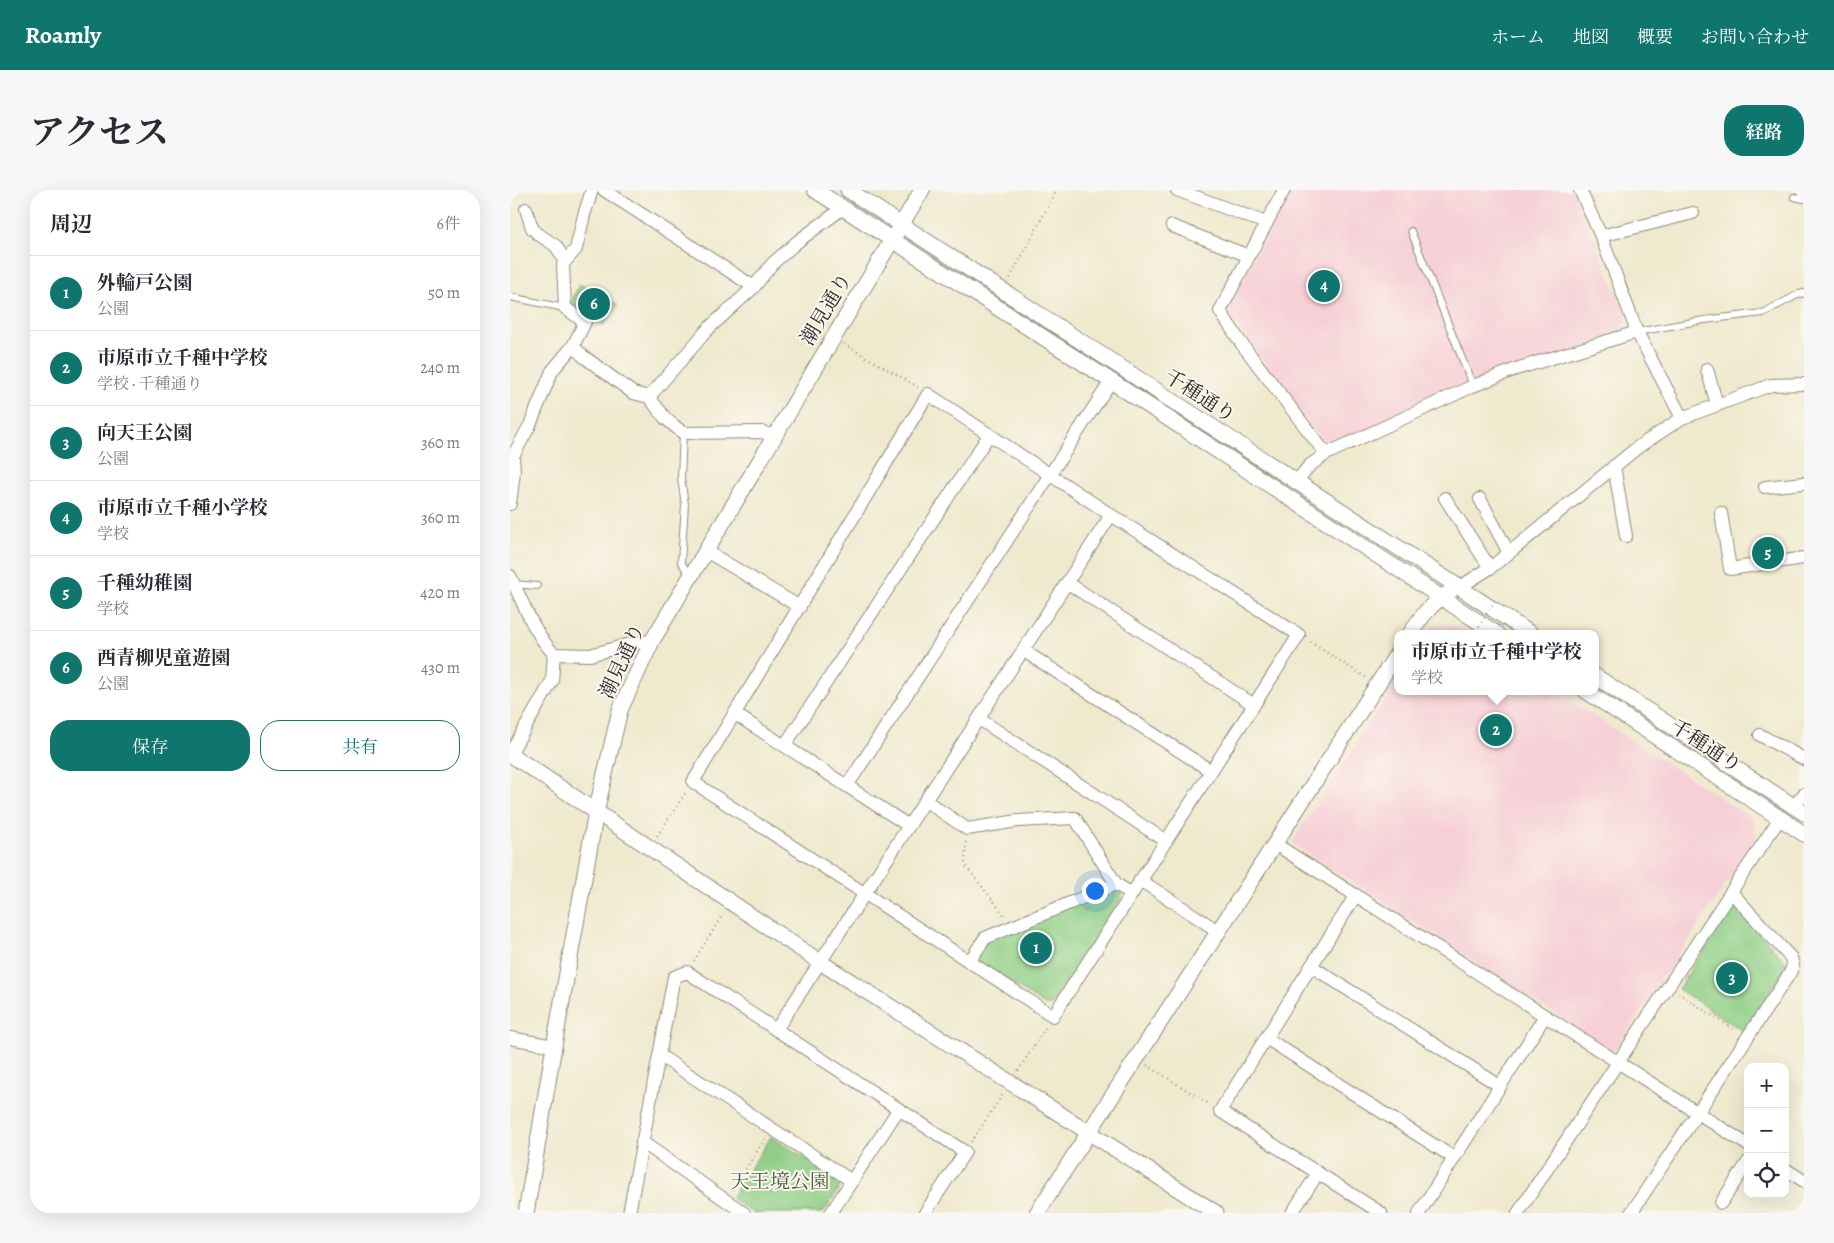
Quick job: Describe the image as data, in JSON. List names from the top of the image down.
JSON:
{
  "streets": {
    "street": ["潮見通り", "千種通り"]
  },
  "crossings": [
    ["潮見通り", "千種通り"]
  ],
  "parks": ["天王境公園"],
  "page": {
    "header": "Roamly",
    "nav": [
      "ホーム",
      "地図",
      "概要",
      "お問い合わせ"
    ],
    "title": "アクセス",
    "buttons": [
      "経路",
      ["保存", "共有"]
    ],
    "heading": ["周辺", "6件"],
    "list": [
      {
        "mark": "1",
        "name": "外輪戸公園",
        "note": "公園",
        "value": "50 m"
      },
      {
        "mark": "2",
        "name": "市原市立千種中学校",
        "note": "学校 · 千種通り",
        "value": "240 m"
      },
      {
        "mark": "3",
        "name": "向天王公園",
        "note": "公園",
        "value": "360 m"
      },
      {
        "mark": "4",
        "name": "市原市立千種小学校",
        "note": "学校",
        "value": "360 m"
      },
      {
        "mark": "5",
        "name": "千種幼稚園",
        "note": "学校",
        "value": "420 m"
      },
      {
        "mark": "6",
        "name": "西青柳児童遊園",
        "note": "公園",
        "value": "430 m"
      }
    ],
    "pins": [
      "4",
      "6",
      "5",
      "2",
      "1",
      "3"
    ],
    "popup": ["市原市立千種中学校", "学校"],
    "map_buttons": ["+", "−"]
  }
}
